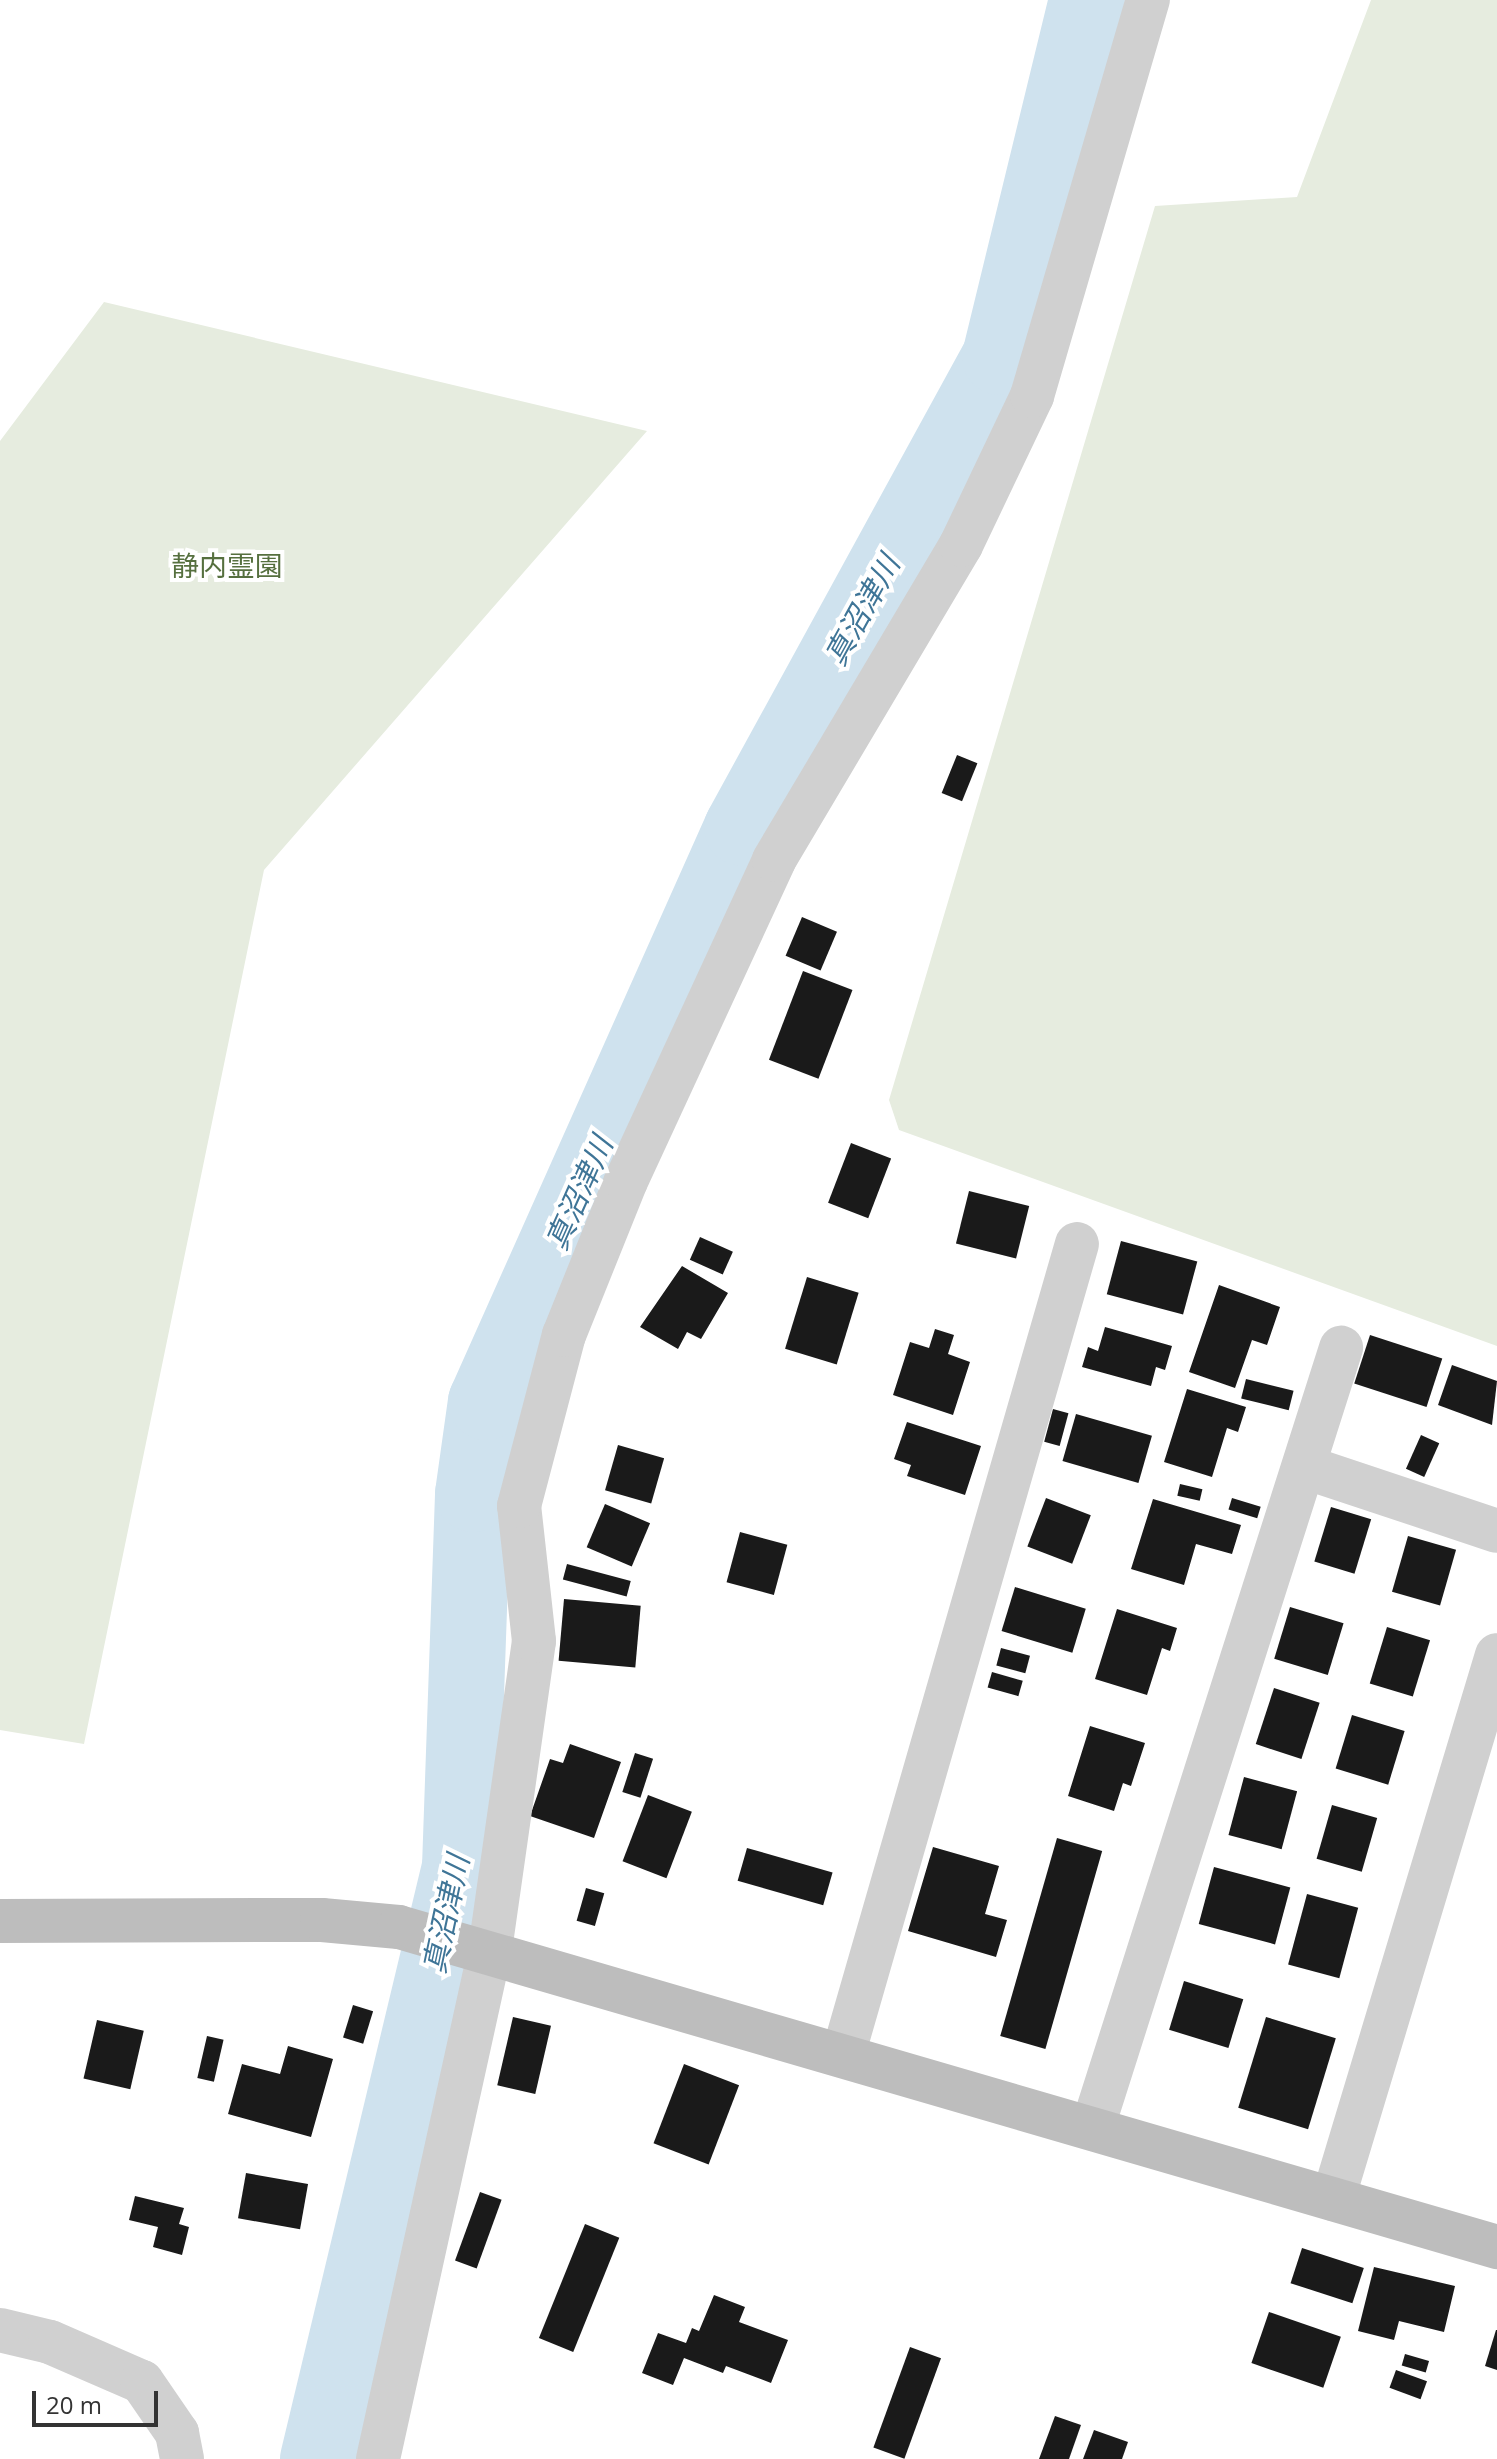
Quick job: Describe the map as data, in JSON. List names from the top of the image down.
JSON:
{
  "water": ["真沼津川"],
  "parks": ["静内霊園"],
  "scale_bar": "20 m"
}
